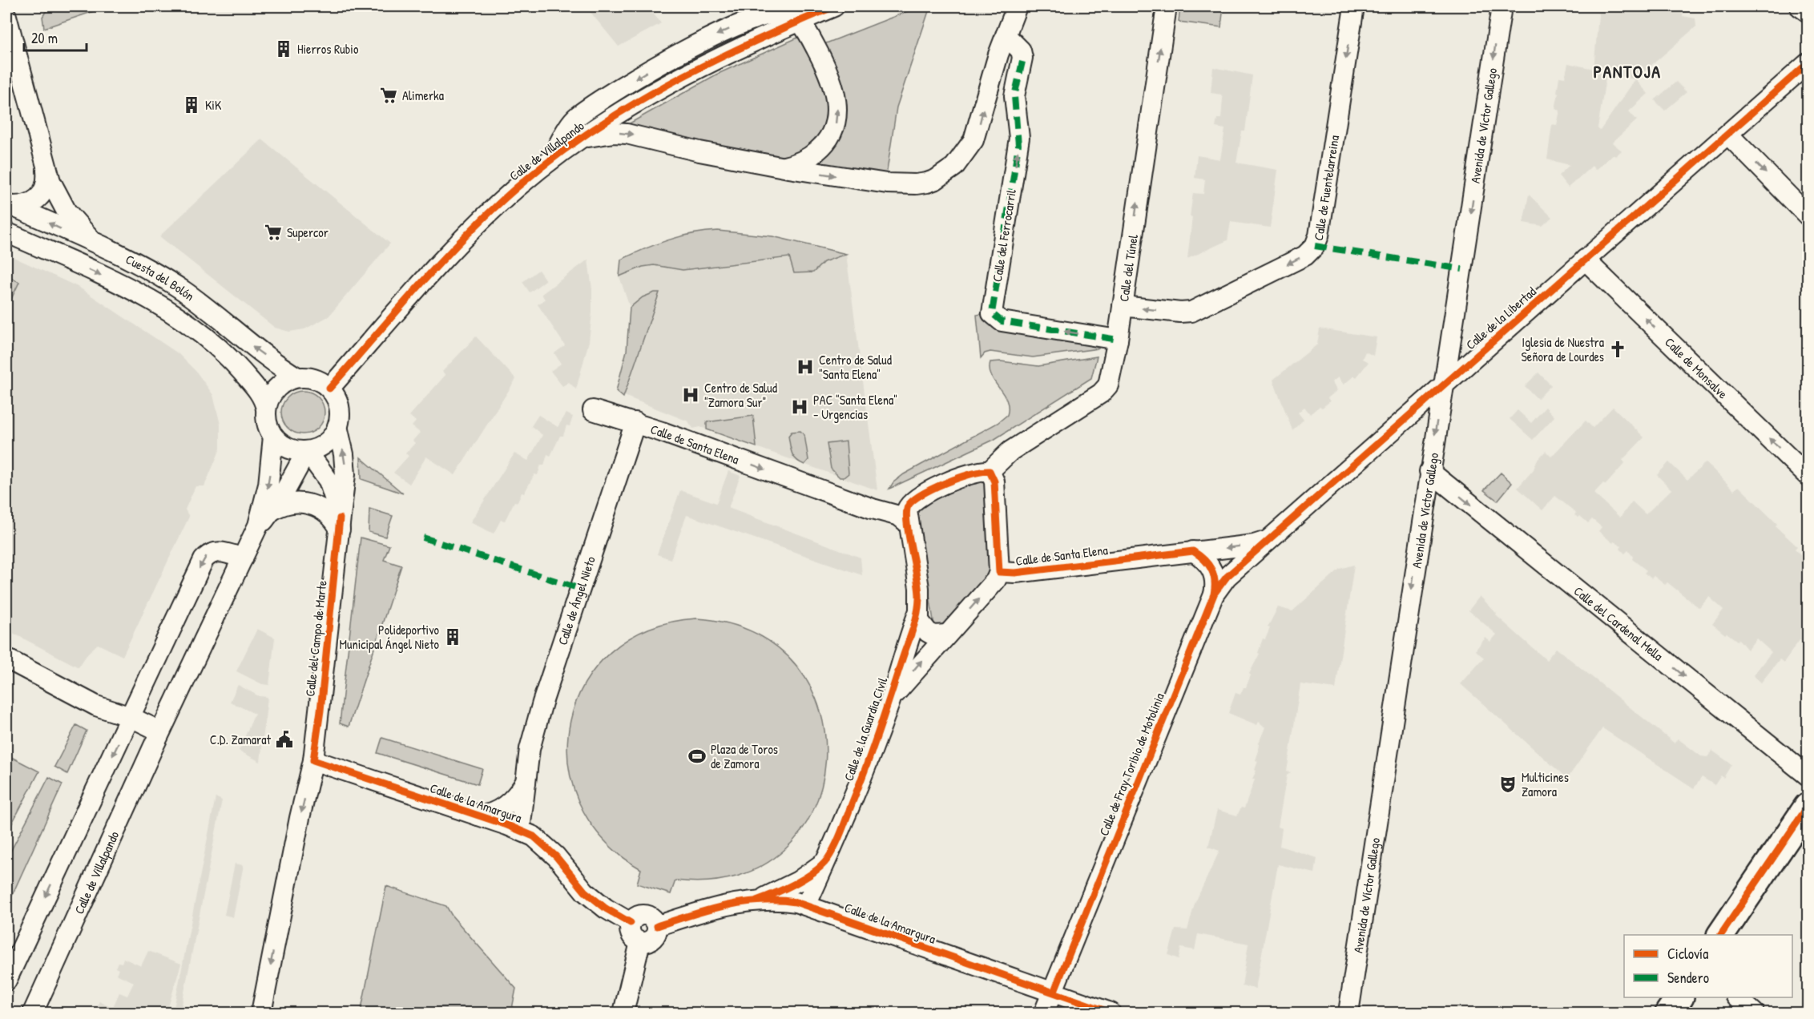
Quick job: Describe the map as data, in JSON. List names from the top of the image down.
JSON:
{
  "streets": {
    "street": [
      "Avenida de Víctor Gallego",
      "Calle de Villalpando",
      "Calle de Fuentelarreina",
      "Calle del Ferrocarril",
      "Calle del Túnel",
      "Cuesta del Bolón",
      "Calle de la Libertad",
      "Calle de Monsalve",
      "Calle de Santa Elena",
      "Calle de Ángel Nieto",
      "Calle del Cardenal Mella",
      "Calle del Campo de Marte",
      "Calle de la Guardia Civil",
      "Calle de Fray Toribio de Motolinia",
      "Calle de la Amargura"
    ]
  },
  "crossings": [
    ["Avenida de Víctor Gallego", "Calle de la Libertad"],
    ["Avenida de Víctor Gallego", "Calle del Cardenal Mella"],
    ["Calle de Villalpando", "Cuesta del Bolón"],
    ["Calle de Villalpando", "Calle del Campo de Marte"],
    ["Calle de Fuentelarreina", "Calle del Túnel"],
    ["Calle del Ferrocarril", "Calle del Túnel"],
    ["Calle del Túnel", "Calle de Santa Elena"],
    ["Cuesta del Bolón", "Calle del Campo de Marte"],
    ["Calle de la Libertad", "Calle de Monsalve"],
    ["Calle de la Libertad", "Calle de Santa Elena"],
    ["Calle de la Libertad", "Calle de Fray Toribio de Motolinia"],
    ["Calle de Santa Elena", "Calle de Ángel Nieto"],
    ["Calle de Santa Elena", "Calle de la Guardia Civil"],
    ["Calle de Santa Elena", "Calle de Fray Toribio de Motolinia"],
    ["Calle de Ángel Nieto", "Calle de la Amargura"],
    ["Calle del Campo de Marte", "Calle de la Amargura"],
    ["Calle de la Guardia Civil", "Calle de la Amargura"],
    ["Calle de Fray Toribio de Motolinia", "Calle de la Amargura"]
  ],
  "one_way": [
    "Avenida de Víctor Gallego",
    "Calle de Fuentelarreina",
    "Calle del Túnel",
    "Calle de Monsalve",
    "Calle del Cardenal Mella"
  ],
  "districts": ["PANTOJA"],
  "places": {
    "building": ["Hierros Rubio", "KiK", "Polideportivo Municipal Ángel Nieto"],
    "supermarket": ["Alimerka", "Supercor"],
    "church": ["Iglesia de Nuestra Señora de Lourdes"],
    "hospital": ["Centro de Salud \"Santa Elena\"", "Centro de Salud \"Zamora Sur\"", "PAC \"Santa Elena\" - Urgencias"],
    "public building": ["C.D. Zamarat"],
    "sports": ["Plaza de Toros de Zamora"],
    "theatre": ["Multicines Zamora"]
  },
  "legend": ["Ciclovía", "Sendero"],
  "scale_bar": "20 m"
}
